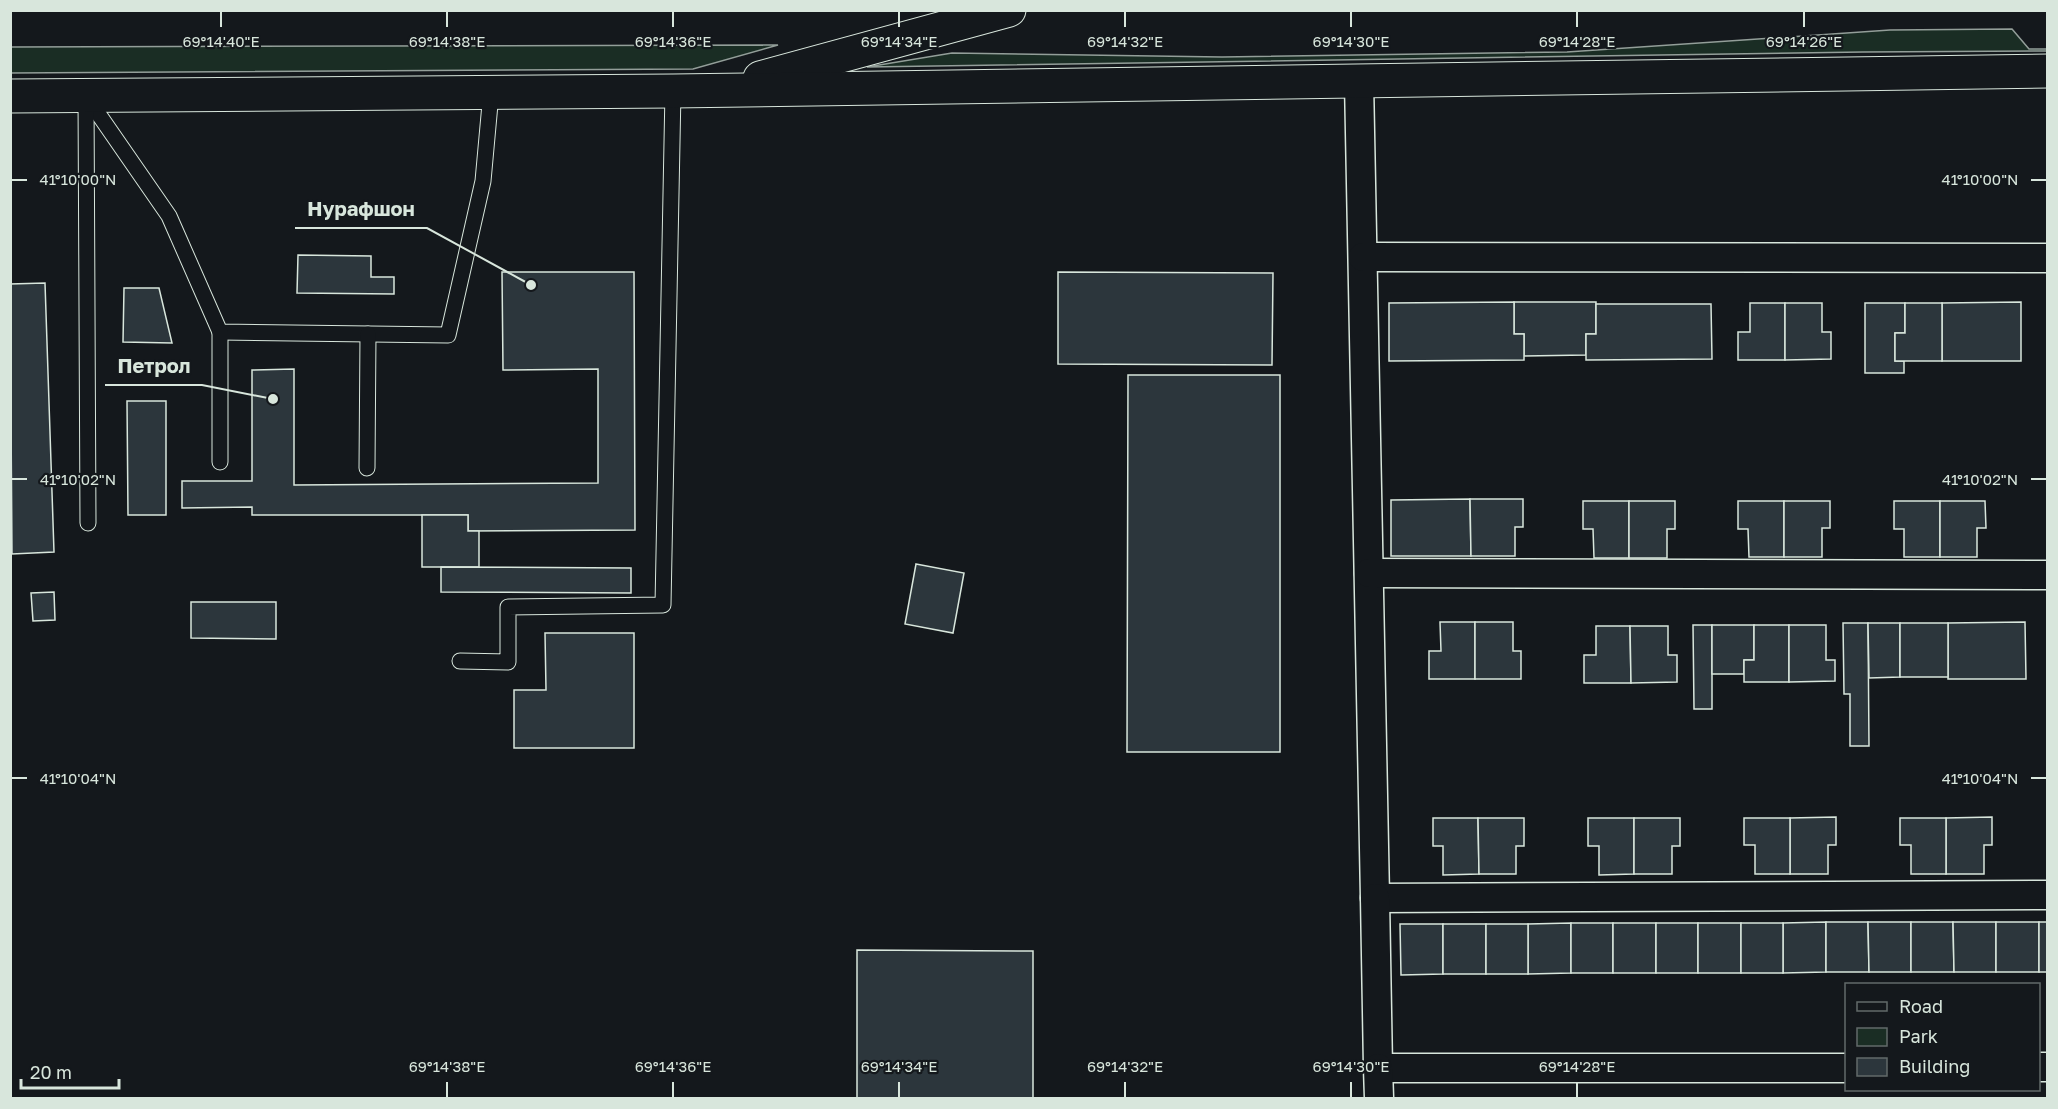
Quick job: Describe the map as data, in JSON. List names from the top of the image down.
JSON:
{
  "places": ["Нурафшон", "Петрол"],
  "legend": ["Road", "Park", "Building"],
  "scale_bar": "20 m",
  "coordinates": [
    "69°14'40\"E",
    "69°14'38\"E",
    "69°14'36\"E",
    "69°14'34\"E",
    "69°14'32\"E",
    "69°14'30\"E",
    "69°14'28\"E",
    "69°14'26\"E",
    "41°10'00\"N",
    "41°10'02\"N",
    "41°10'04\"N"
  ]
}
